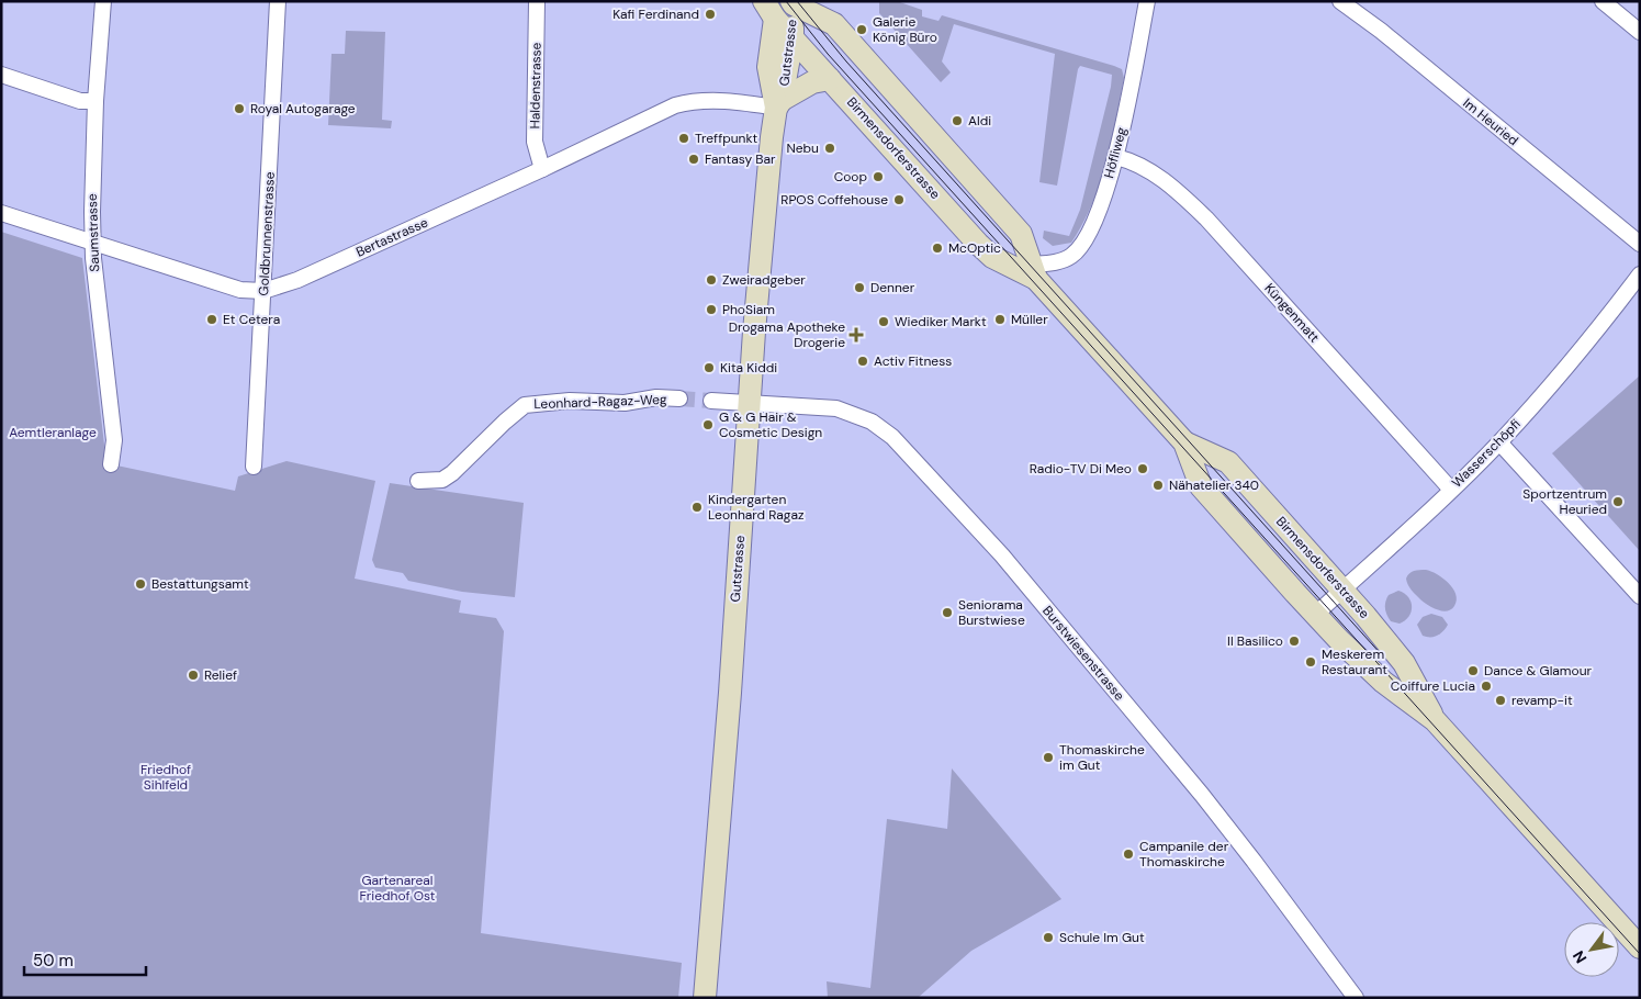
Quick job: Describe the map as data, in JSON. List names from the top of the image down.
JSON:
{
  "streets": {
    "main road": ["Gutstrasse", "Birmensdorferstrasse"],
    "street": [
      "Haldenstrasse",
      "Im Heuried",
      "Höfliweg",
      "Saumstrasse",
      "Goldbrunnenstrasse",
      "Bertastrasse",
      "Küngenmatt",
      "Leonhard-Ragaz-Weg",
      "Wasserschöpfi",
      "Burstwiesenstrasse"
    ]
  },
  "crossings": [
    ["Gutstrasse", "Birmensdorferstrasse"],
    ["Gutstrasse", "Bertastrasse"],
    ["Gutstrasse", "Burstwiesenstrasse"],
    ["Haldenstrasse", "Bertastrasse"],
    ["Birmensdorferstrasse", "Höfliweg"],
    ["Birmensdorferstrasse", "Wasserschöpfi"],
    ["Höfliweg", "Küngenmatt"],
    ["Saumstrasse", "Bertastrasse"],
    ["Goldbrunnenstrasse", "Bertastrasse"],
    ["Küngenmatt", "Wasserschöpfi"]
  ],
  "parks": ["Aemtleranlage", "Friedhof Sihlfeld", "Gartenareal Friedhof Ost"],
  "places": {
    "other": [
      "Kafi Ferdinand",
      "Galerie König Büro",
      "Royal Autogarage",
      "Aldi",
      "Treffpunkt",
      "Nebu",
      "Fantasy Bar",
      "Coop",
      "RPOS Coffehouse",
      "McOptic",
      "Zweiradgeber",
      "Denner",
      "PhoSiam",
      "Et Cetera",
      "Müller",
      "Wiediker Markt",
      "Activ Fitness",
      "Kita Kiddi",
      "G & G Hair & Cosmetic Design",
      "Radio-TV Di Meo",
      "Nähatelier 340",
      "Sportzentrum Heuried",
      "Kindergarten Leonhard Ragaz",
      "Bestattungsamt",
      "Seniorama Burstwiese",
      "Il Basilico",
      "Meskerem Restaurant",
      "Dance & Glamour",
      "Relief",
      "Coiffure Lucia",
      "revamp-it",
      "Thomaskirche im Gut",
      "Campanile der Thomaskirche",
      "Schule Im Gut"
    ],
    "health": ["Drogama Apotheke Drogerie"]
  },
  "scale_bar": "50 m",
  "north": "bottom left"
}
